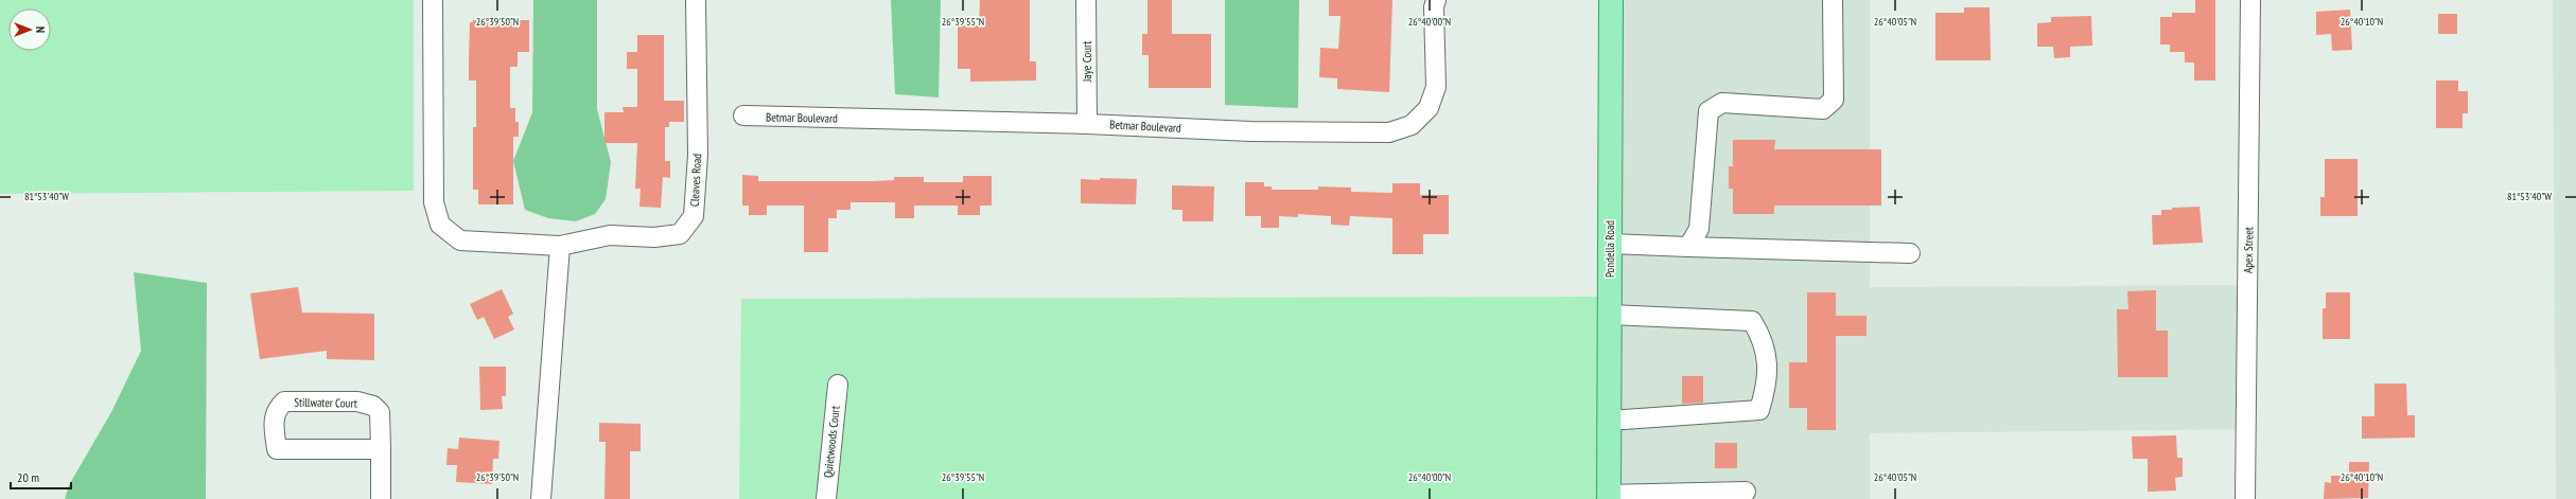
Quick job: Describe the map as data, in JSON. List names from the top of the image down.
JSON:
{
  "streets": {
    "main road": ["Pondella Road"],
    "street": [
      "Jaye Court",
      "Betmar Boulevard",
      "Cleaves Road",
      "Apex Street",
      "Stillwater Court",
      "Quietwoods Court"
    ]
  },
  "crossings": [
    ["Jaye Court", "Betmar Boulevard"]
  ],
  "scale_bar": "20 m",
  "north": "right",
  "coordinates": [
    "26°39'50\"N",
    "26°39'55\"N",
    "26°40'00\"N",
    "26°40'05\"N",
    "26°40'10\"N",
    "81°53'40\"W"
  ]
}
